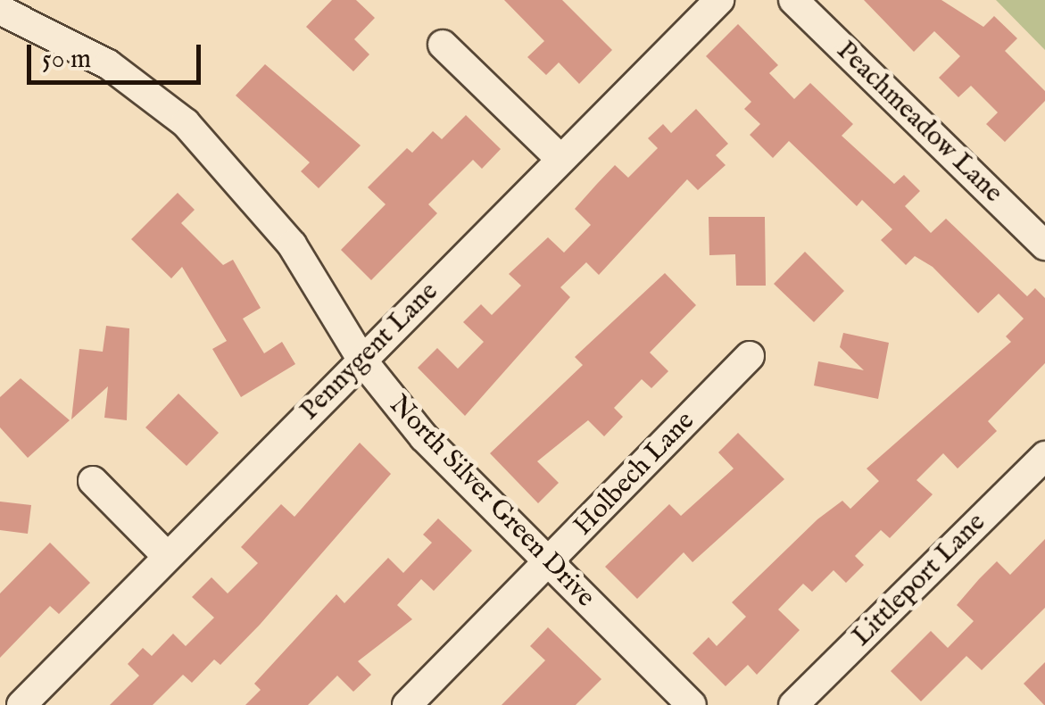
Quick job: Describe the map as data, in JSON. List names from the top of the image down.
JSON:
{
  "streets": {
    "street": [
      "Peachmeadow Lane",
      "Pennygent Lane",
      "Holbech Lane",
      "North Silver Green Drive",
      "Littleport Lane"
    ]
  },
  "crossings": [
    ["Pennygent Lane", "North Silver Green Drive"],
    ["Holbech Lane", "North Silver Green Drive"]
  ],
  "scale_bar": "50 m"
}
